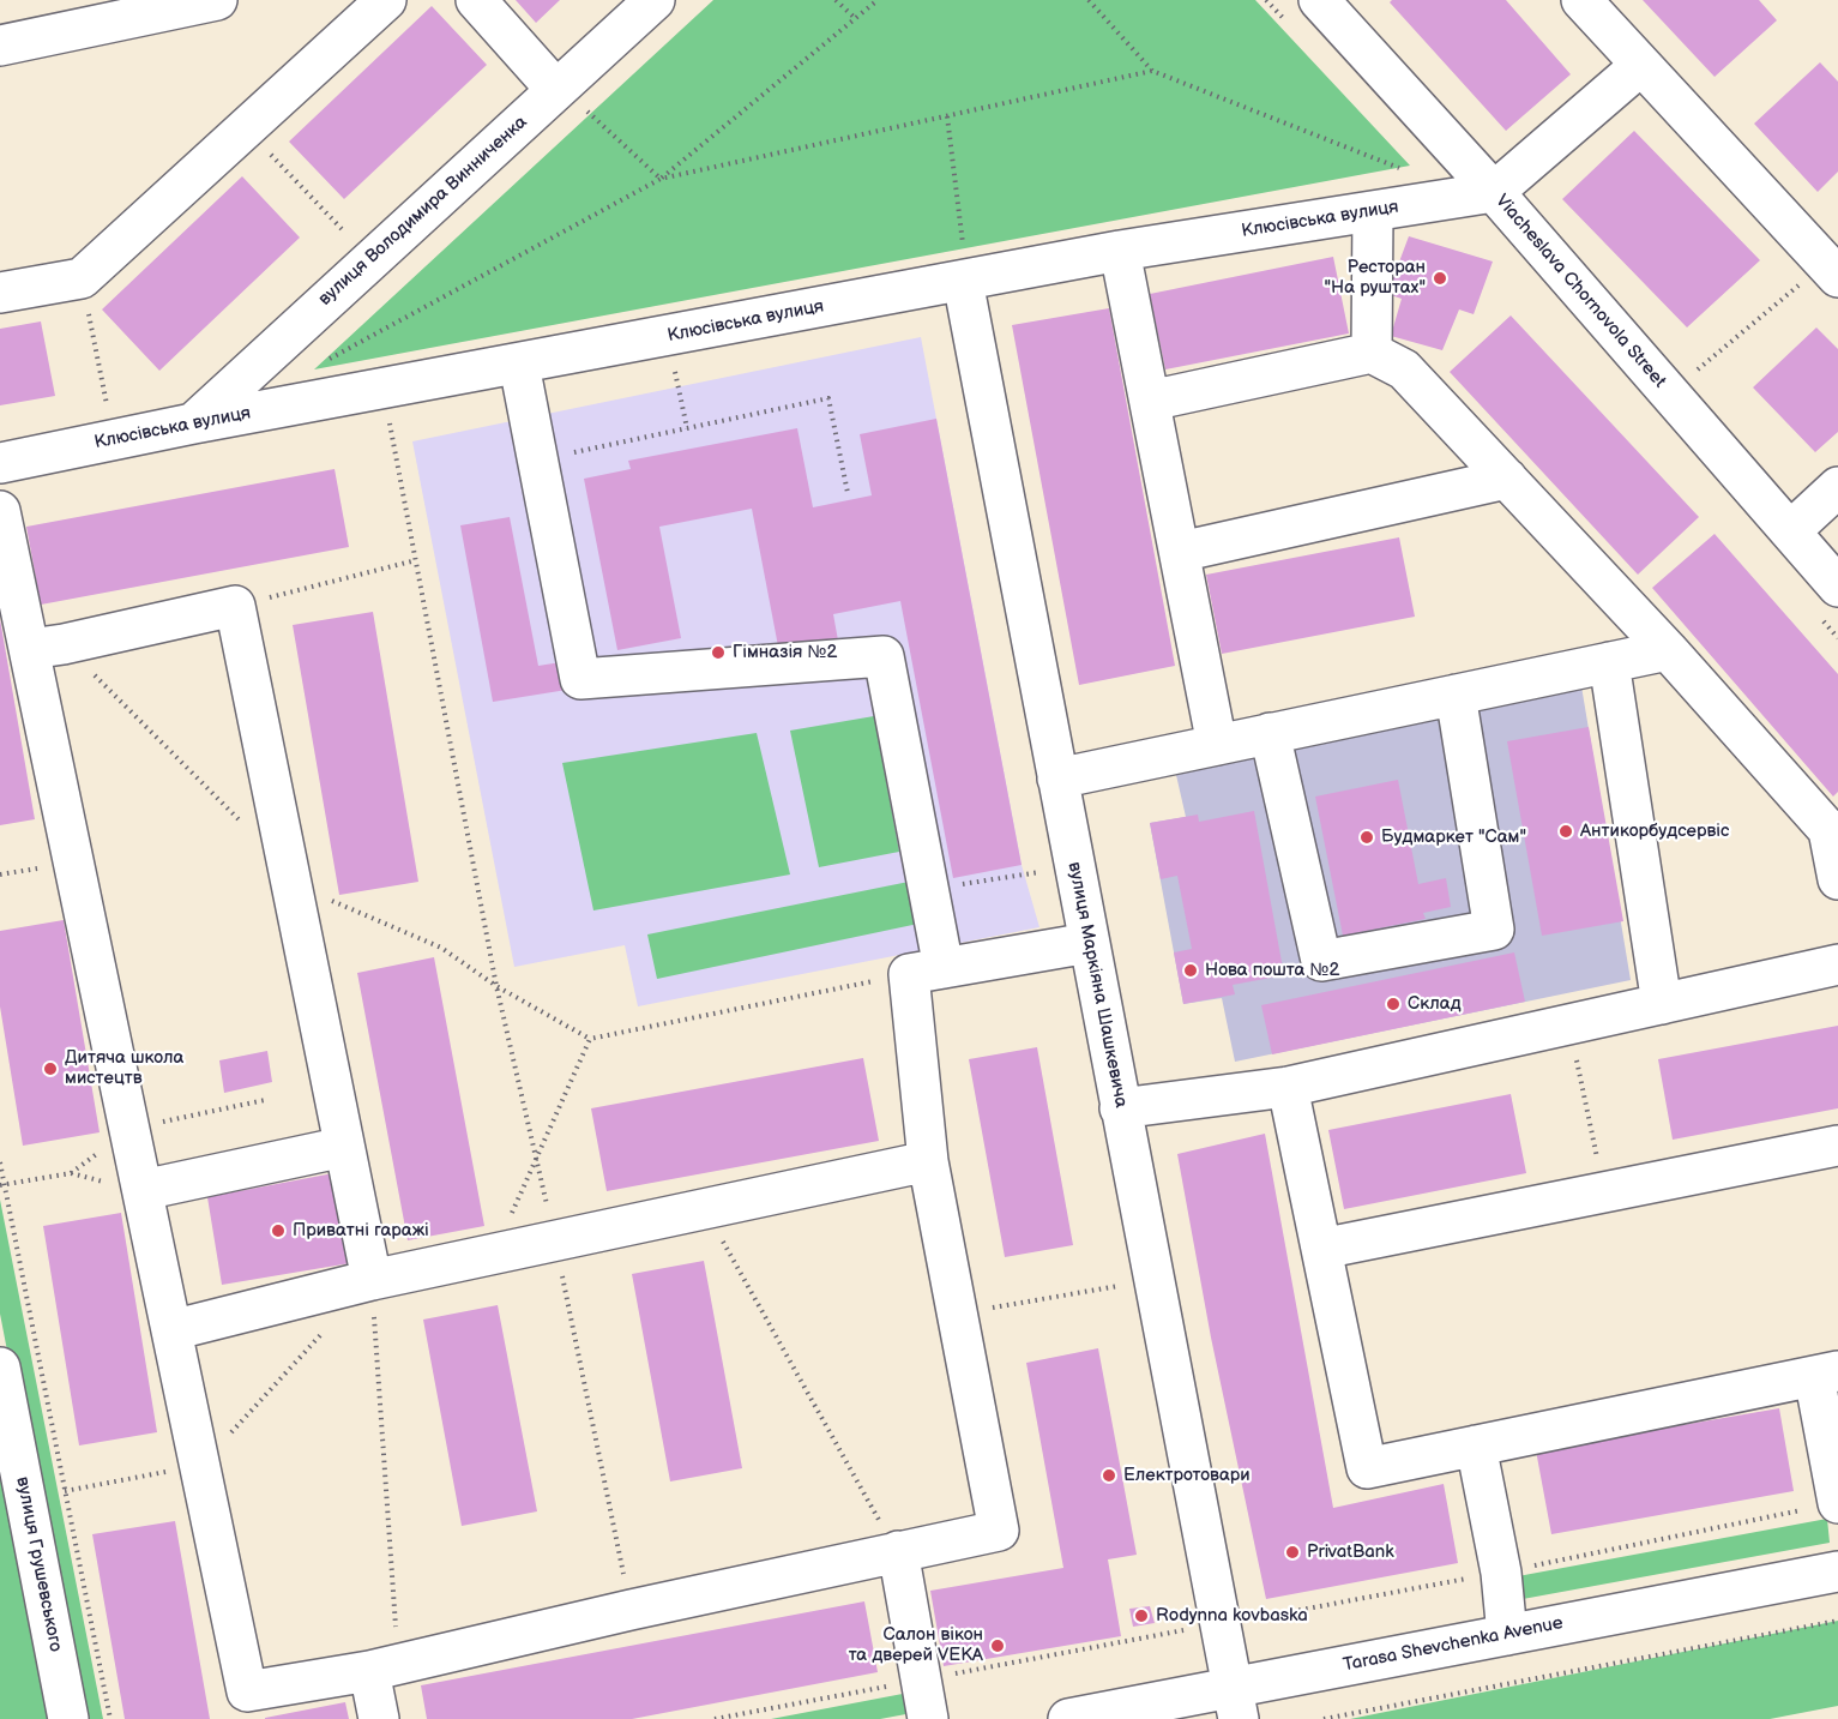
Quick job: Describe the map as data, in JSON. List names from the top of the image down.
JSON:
{
  "streets": {
    "street": [
      "вулиця Володимира Винниченка",
      "Клюсівська вулиця",
      "Viacheslava Chornovola Street",
      "вулиця Маркіяна Шашкевича",
      "вулиця Грушевського",
      "Tarasa Shevchenka Avenue"
    ]
  },
  "crossings": [
    ["вулиця Володимира Винниченка", "Клюсівська вулиця"],
    ["Клюсівська вулиця", "Viacheslava Chornovola Street"],
    ["Клюсівська вулиця", "вулиця Маркіяна Шашкевича"],
    ["вулиця Маркіяна Шашкевича", "Tarasa Shevchenka Avenue"]
  ],
  "places": [
    "Ресторан \"На руштах\"",
    "Гімназія №2",
    "Антикорбудсервіс",
    "Будмаркет \"Сам\"",
    "Нова пошта №2",
    "Склад",
    "Дитяча школа мистецтв",
    "Приватні гаражі",
    "Електротовари",
    "PrivatBank",
    "Rodynna kovbaska",
    "Салон вікон та дверей VEKA"
  ]
}
